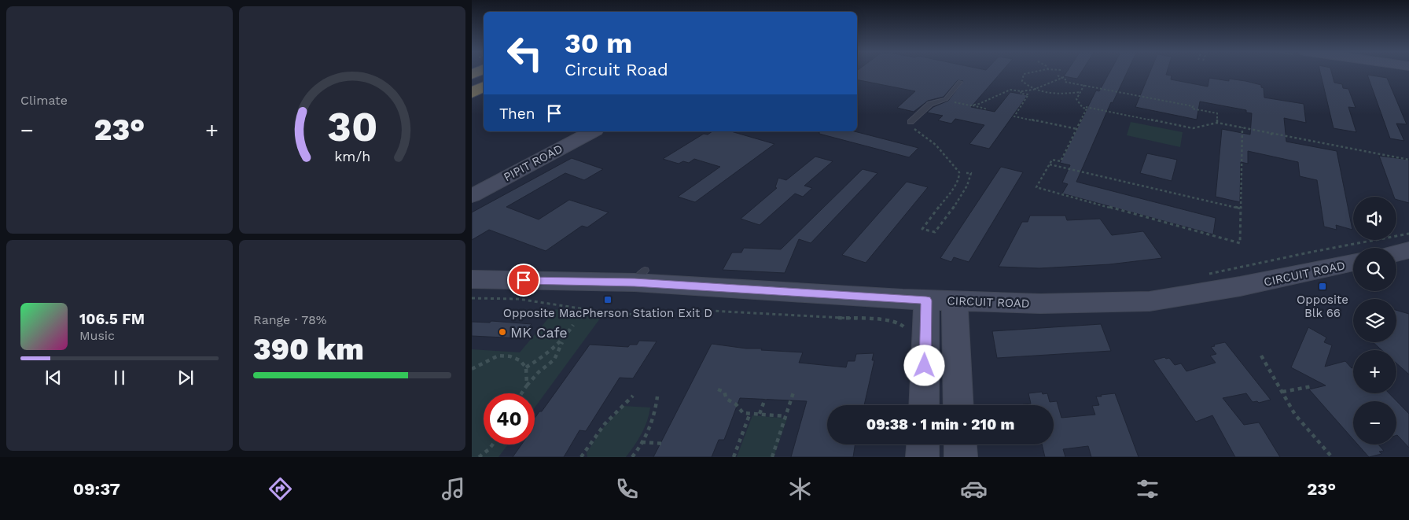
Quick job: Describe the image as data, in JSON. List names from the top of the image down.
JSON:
{
  "streets": {
    "street": ["PIPIT ROAD", "CIRCUIT ROAD"]
  },
  "places": {
    "transit": ["Opposite Blk 66", "Opposite MacPherson Station Exit D"],
    "other": ["MK Cafe"]
  },
  "page": {
    "tile": [
      "Climate",
      ["Range · 78%", "390 km"]
    ],
    "turn": ["30 m", "Circuit Road"],
    "then": "Then",
    "heat": ["−", "23°", "+"],
    "map_buttons": ["+", "−"],
    "song": ["106.5 FM", "Music"],
    "limit": "40",
    "trip": "09:38 · 1 min · 210 m",
    "tabs": ["09:37", "23°"],
    "gauge": ["30", "km/h"]
  }
}
